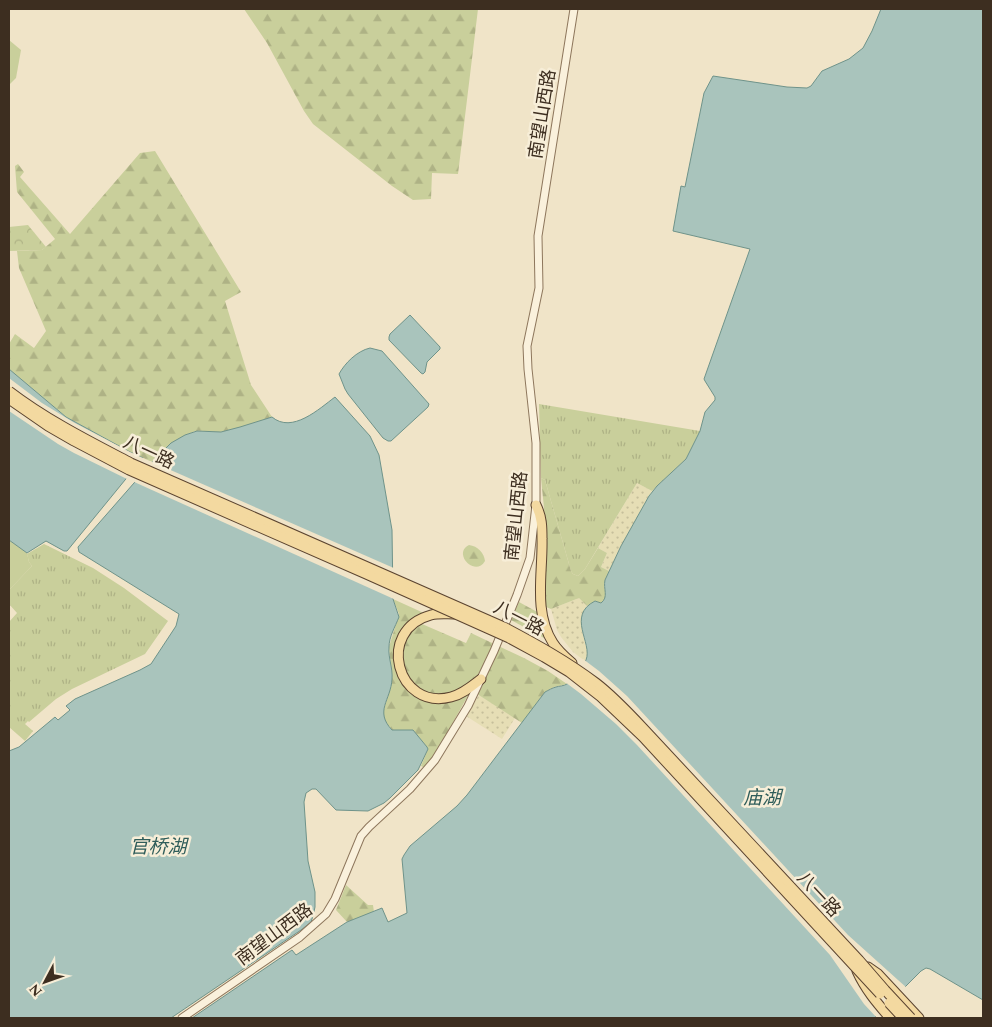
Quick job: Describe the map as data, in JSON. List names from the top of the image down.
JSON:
{
  "streets": {
    "main road": ["八一路"],
    "street": ["南望山西路"]
  },
  "water": ["庙湖", "官桥湖"],
  "north": "bottom left"
}
